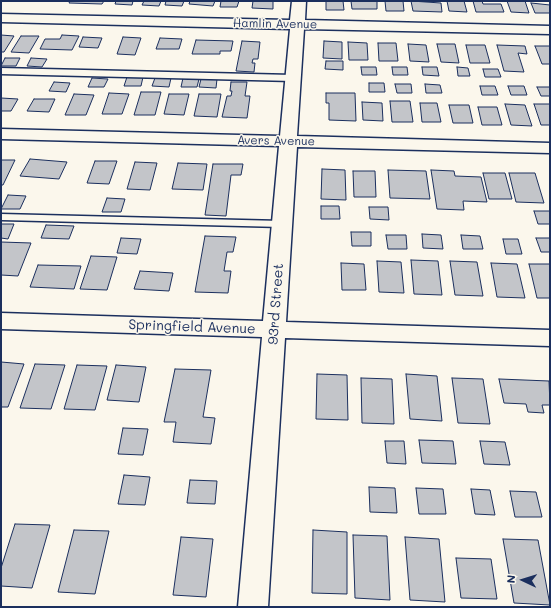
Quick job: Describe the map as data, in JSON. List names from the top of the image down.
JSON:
{
  "streets": {
    "street": [
      "Hamlin Avenue",
      "Avers Avenue",
      "93rd Street",
      "Springfield Avenue"
    ]
  },
  "crossings": [
    ["Hamlin Avenue", "93rd Street"],
    ["Avers Avenue", "93rd Street"],
    ["93rd Street", "Springfield Avenue"]
  ],
  "north": "left"
}
